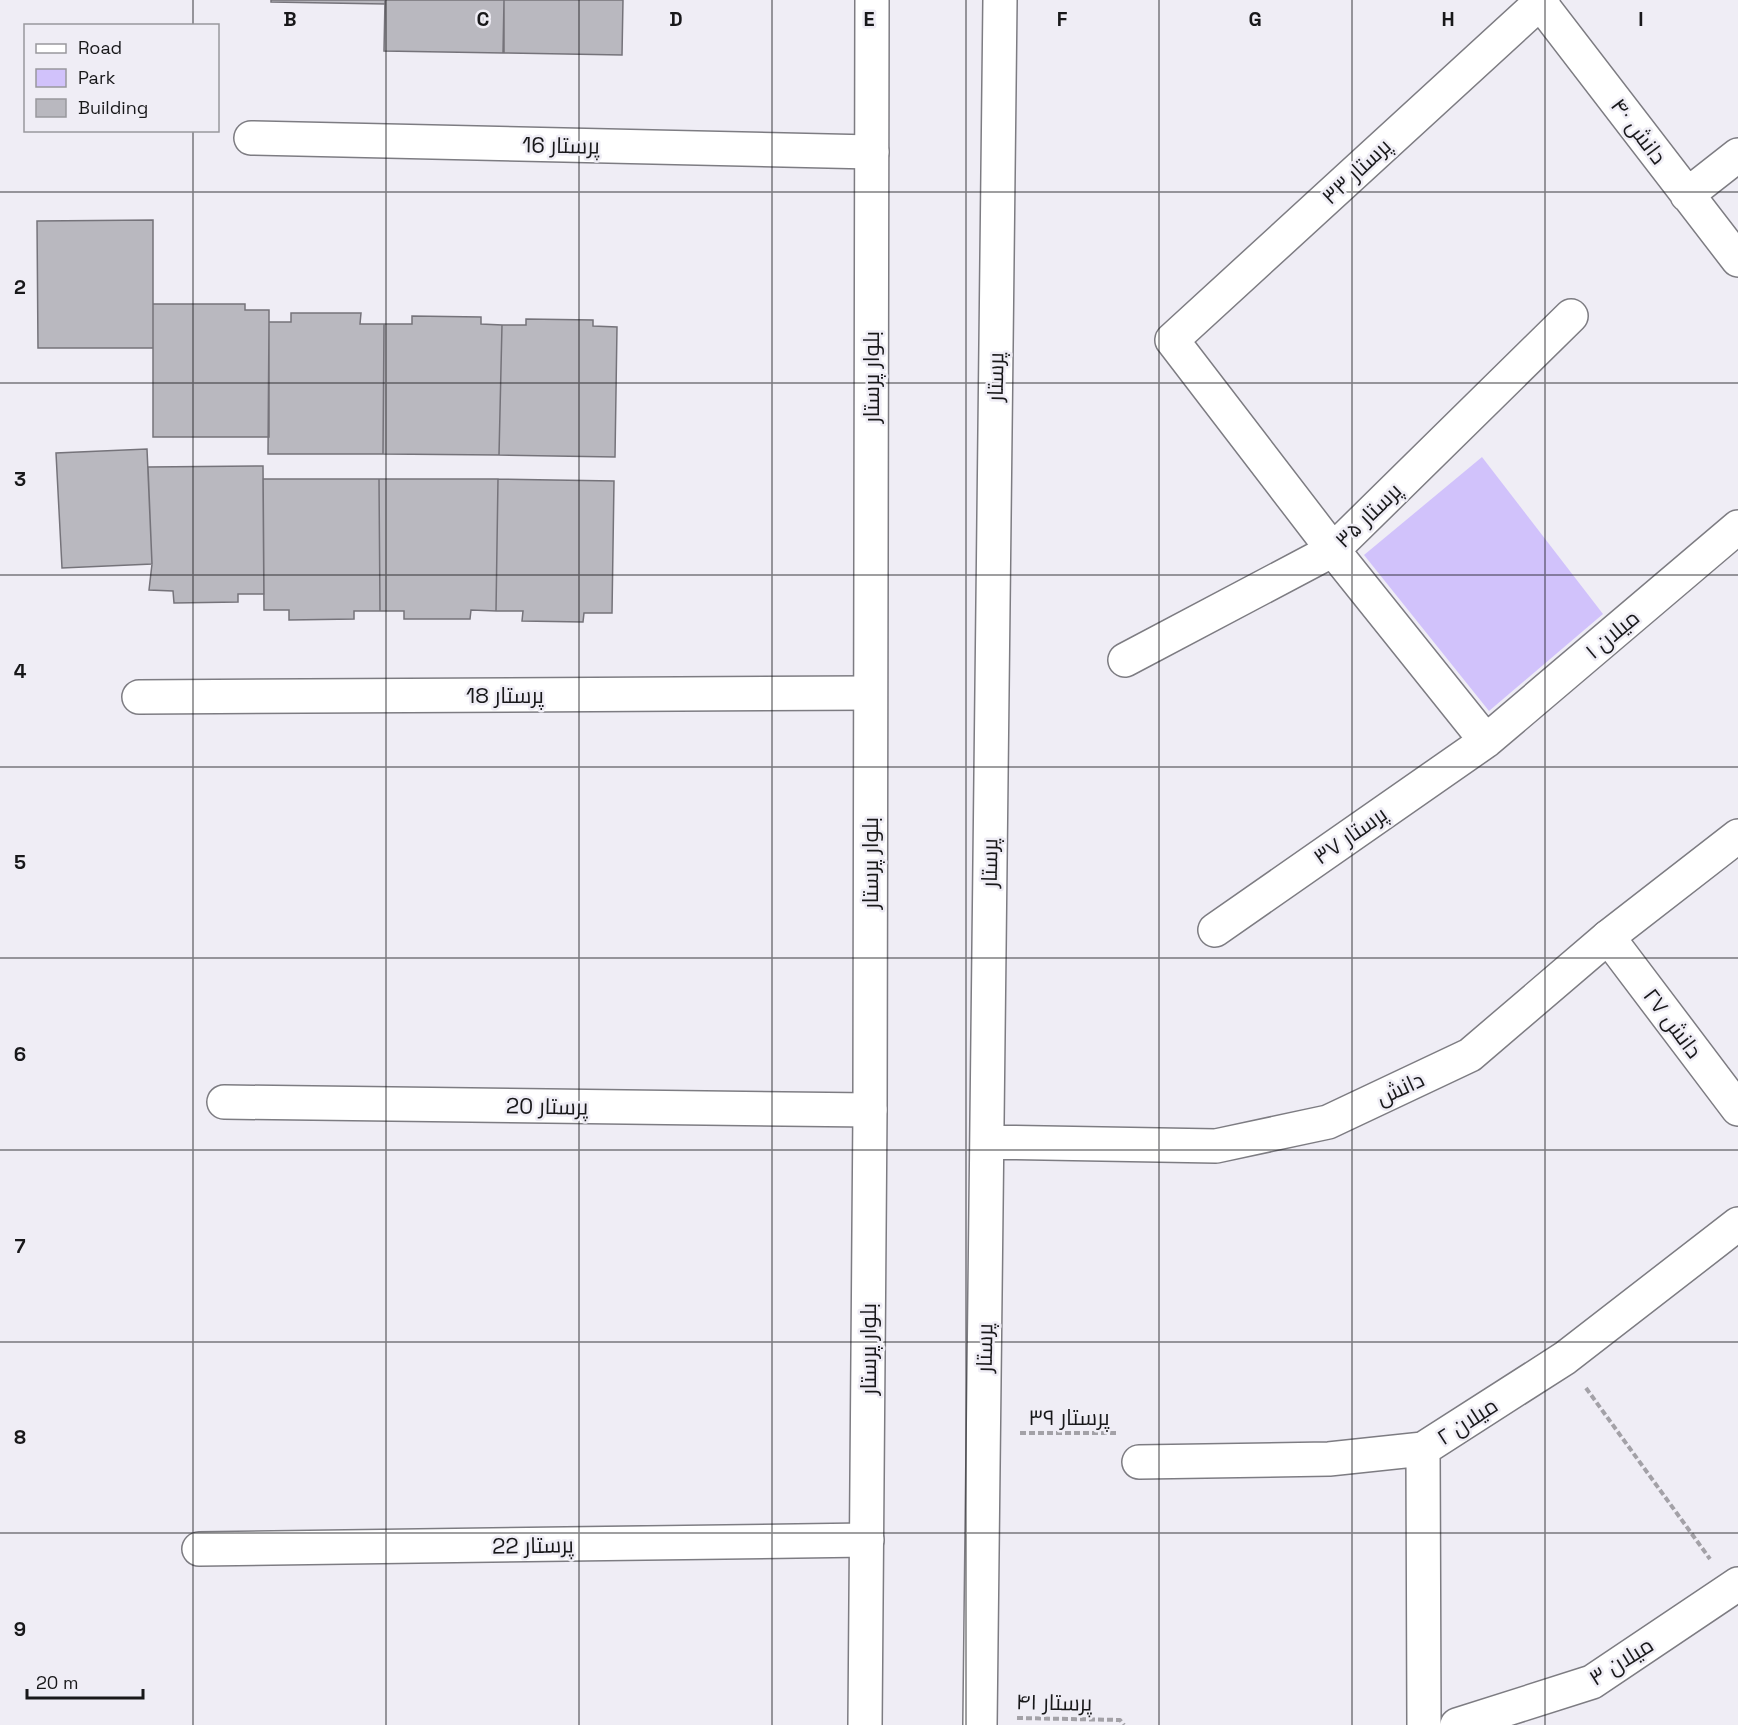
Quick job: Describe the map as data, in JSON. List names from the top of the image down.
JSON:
{
  "streets": {
    "street": [
      "دانش ۴۰",
      "پرستار 16",
      "پرستار ۳۳",
      "بلوار پرستار",
      "پرستار",
      "پرستار ۳۵",
      "میلان ۱",
      "پرستار 18",
      "پرستار ۳۷",
      "دانش ۲۷",
      "دانش",
      "پرستار 20",
      "میلان ۲",
      "پرستار 22",
      "میلان ۳"
    ],
    "path": ["پرستار ۳۹", "پرستار ۴۱"]
  },
  "crossings": [
    ["دانش ۴۰", "پرستار ۳۳"],
    ["پرستار 16", "بلوار پرستار"],
    ["پرستار ۳۳", "پرستار ۳۵"],
    ["بلوار پرستار", "پرستار 18"],
    ["بلوار پرستار", "پرستار 20"],
    ["بلوار پرستار", "پرستار 22"],
    ["پرستار", "دانش"],
    ["پرستار", "پرستار ۳۹"],
    ["پرستار", "پرستار ۴۱"],
    ["میلان ۱", "پرستار ۳۷"],
    ["دانش ۲۷", "دانش"],
    ["پرستار ۳۹", "میلان ۲"]
  ],
  "legend": ["Road", "Park", "Building"],
  "scale_bar": "20 m",
  "grid": {
    "columns": [
      "B",
      "C",
      "D",
      "E",
      "F",
      "G",
      "H",
      "I"
    ],
    "rows": [
      "2",
      "3",
      "4",
      "5",
      "6",
      "7",
      "8",
      "9"
    ]
  }
}
